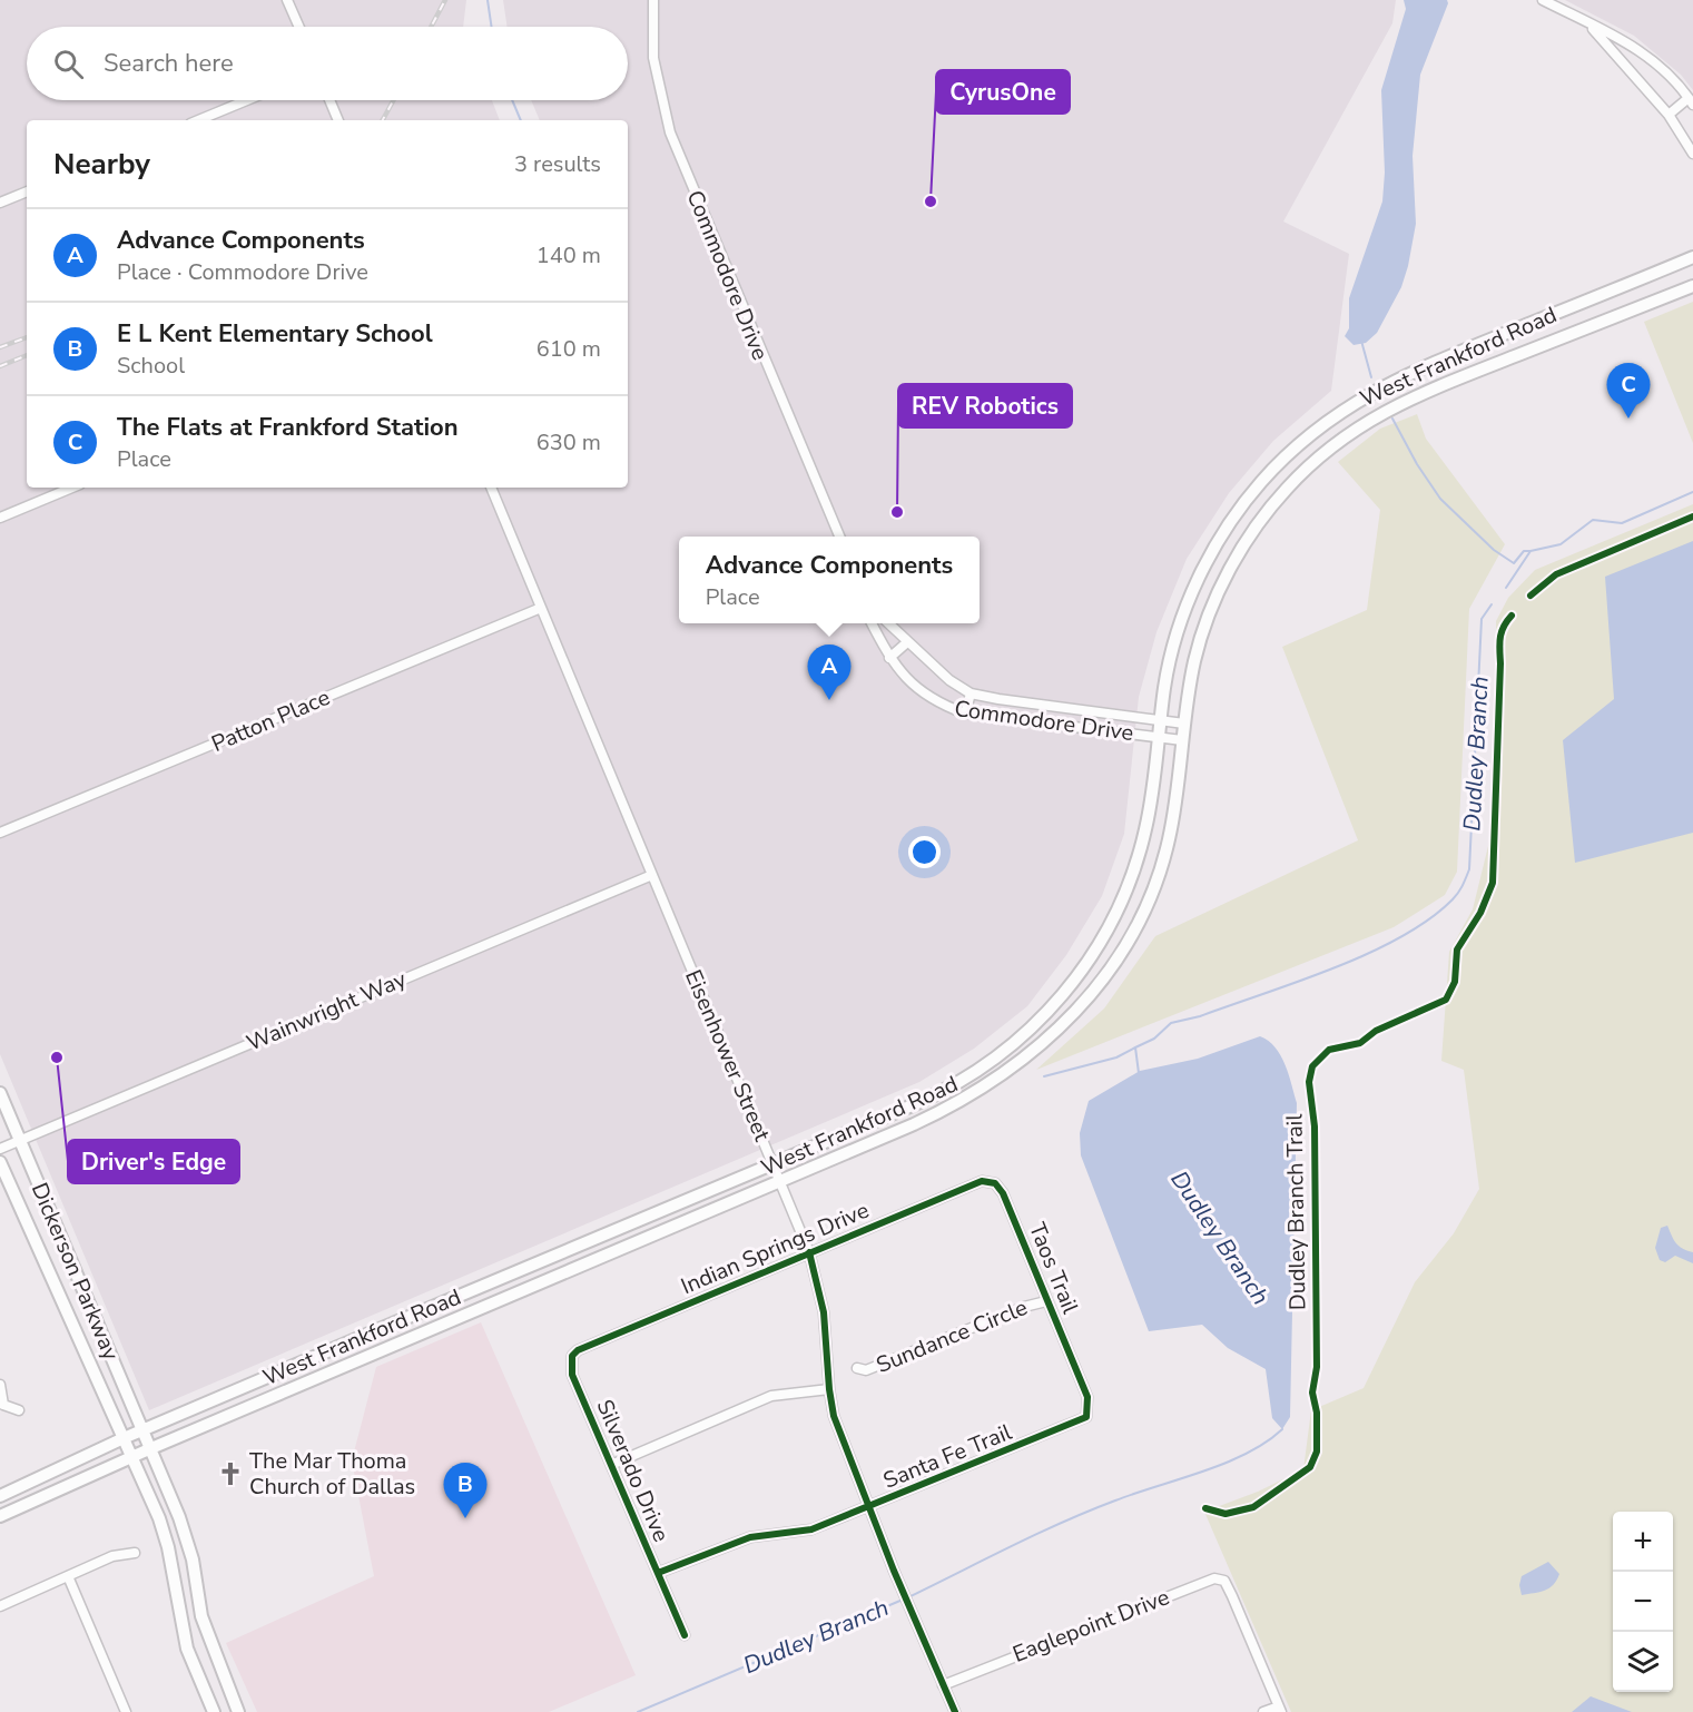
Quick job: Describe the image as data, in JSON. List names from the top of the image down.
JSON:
{
  "streets": {
    "main road": ["West Frankford Road", "Dickerson Parkway"],
    "street": [
      "Commodore Drive",
      "Patton Place",
      "Wainwright Way",
      "Eisenhower Street",
      "Indian Springs Drive",
      "Taos Trail",
      "Sundance Circle",
      "Santa Fe Trail",
      "Silverado Drive",
      "Eaglepoint Drive"
    ],
    "cycle path": ["Dudley Branch Trail"]
  },
  "crossings": [
    ["Commodore Drive", "West Frankford Road"],
    ["West Frankford Road", "Eisenhower Street"],
    ["West Frankford Road", "Dickerson Parkway"],
    ["Patton Place", "Eisenhower Street"],
    ["Wainwright Way", "Eisenhower Street"],
    ["Wainwright Way", "Dickerson Parkway"],
    ["Eisenhower Street", "Indian Springs Drive"],
    ["Eisenhower Street", "Santa Fe Trail"],
    ["Eisenhower Street", "Eaglepoint Drive"],
    ["Indian Springs Drive", "Taos Trail"],
    ["Indian Springs Drive", "Silverado Drive"],
    ["Taos Trail", "Sundance Circle"],
    ["Taos Trail", "Santa Fe Trail"],
    ["Santa Fe Trail", "Silverado Drive"]
  ],
  "water": ["Dudley Branch"],
  "places": {
    "other": ["CyrusOne", "REV Robotics", "Driver's Edge"],
    "church": ["The Mar Thoma Church of Dallas"]
  },
  "page": {
    "search": "Search here",
    "heading": ["Nearby", "3 results"],
    "list": [
      {
        "mark": "A",
        "name": "Advance Components",
        "note": "Place · Commodore Drive",
        "value": "140 m"
      },
      {
        "mark": "B",
        "name": "E L Kent Elementary School",
        "note": "School",
        "value": "610 m"
      },
      {
        "mark": "C",
        "name": "The Flats at Frankford Station",
        "note": "Place",
        "value": "630 m"
      }
    ],
    "pins": ["C", "A", "B"],
    "popup": ["Advance Components", "Place"],
    "map_buttons": ["+", "−"]
  }
}
